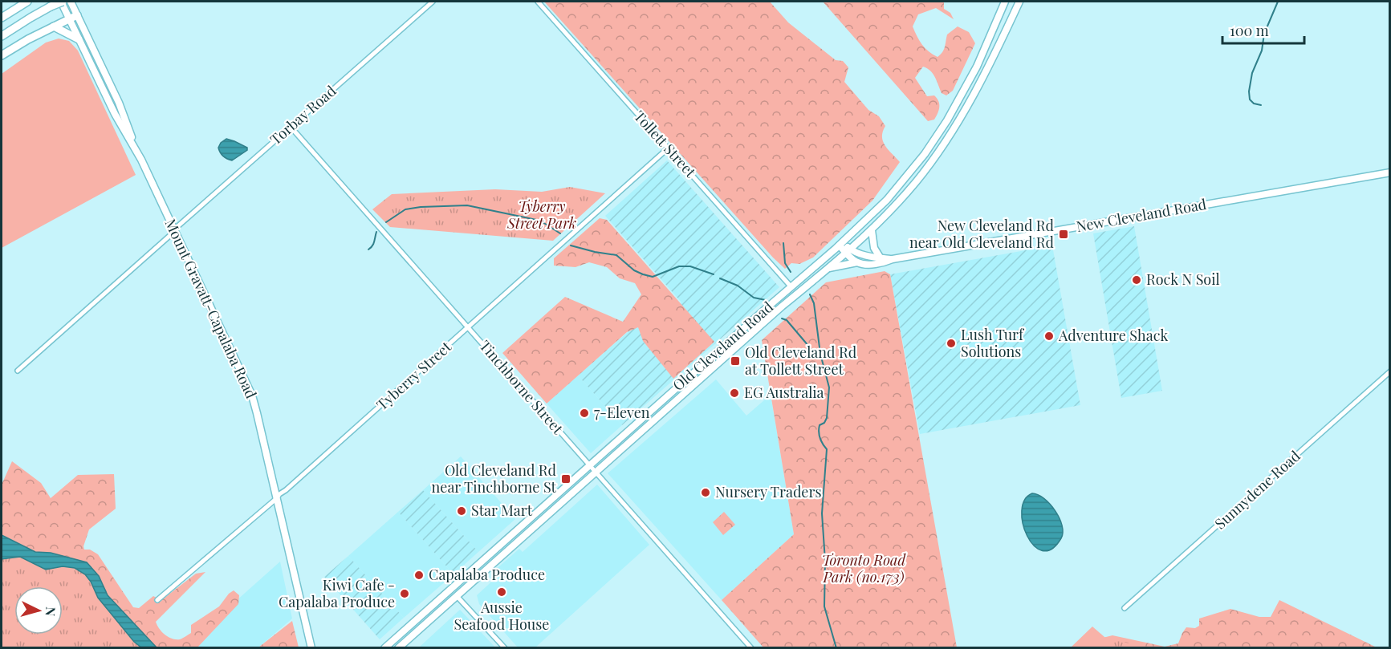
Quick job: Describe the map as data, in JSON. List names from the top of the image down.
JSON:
{
  "streets": {
    "main road": ["New Cleveland Road", "Mount Gravatt-Capalaba Road", "Old Cleveland Road"],
    "street": [
      "Torbay Road",
      "Tollett Street",
      "Tyberry Street",
      "Tinchborne Street",
      "Sunnydene Road"
    ]
  },
  "crossings": [
    ["Torbay Road", "Mount Gravatt-Capalaba Road"],
    ["Torbay Road", "Tinchborne Street"],
    ["Tollett Street", "Old Cleveland Road"],
    ["Tollett Street", "Tyberry Street"],
    ["New Cleveland Road", "Old Cleveland Road"],
    ["Mount Gravatt-Capalaba Road", "Tyberry Street"],
    ["Old Cleveland Road", "Tinchborne Street"],
    ["Tyberry Street", "Tinchborne Street"]
  ],
  "parks": ["Tyberry Street Park", "Toronto Road Park (no.173)"],
  "places": {
    "transit": ["New Cleveland Rd near Old Cleveland Rd", "Old Cleveland Rd at Tollett Street", "Old Cleveland Rd near Tinchborne St"],
    "other": [
      "Rock N Soil",
      "Adventure Shack",
      "Lush Turf Solutions",
      "EG Australia",
      "7-Eleven",
      "Nursery Traders",
      "Star Mart",
      "Capalaba Produce",
      "Aussie Seafood House",
      "Kiwi Cafe - Capalaba Produce"
    ]
  },
  "scale_bar": "100 m",
  "north": "right"
}
